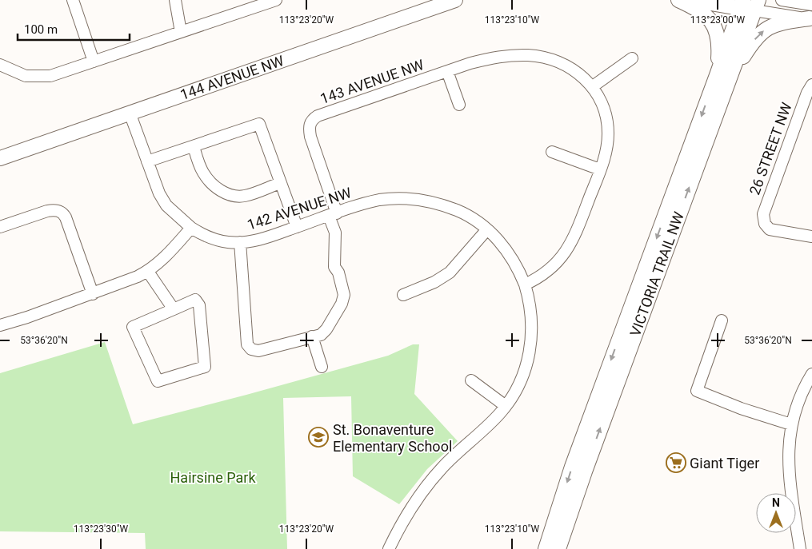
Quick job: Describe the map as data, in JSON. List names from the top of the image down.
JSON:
{
  "streets": {
    "main road": ["144 AVENUE NW", "VICTORIA TRAIL NW"],
    "street": ["143 AVENUE NW", "26 STREET NW", "142 AVENUE NW"]
  },
  "crossings": [
    ["144 AVENUE NW", "142 AVENUE NW"],
    ["143 AVENUE NW", "142 AVENUE NW"]
  ],
  "parks": ["Hairsine Park"],
  "places": {
    "school or university": ["St. Bonaventure Elementary School"],
    "supermarket": ["Giant Tiger"]
  },
  "scale_bar": "100 m",
  "north": "top",
  "coordinates": [
    "113°23'20\"W",
    "113°23'10\"W",
    "113°23'00\"W",
    "53°36'20\"N",
    "113°23'30\"W"
  ]
}
